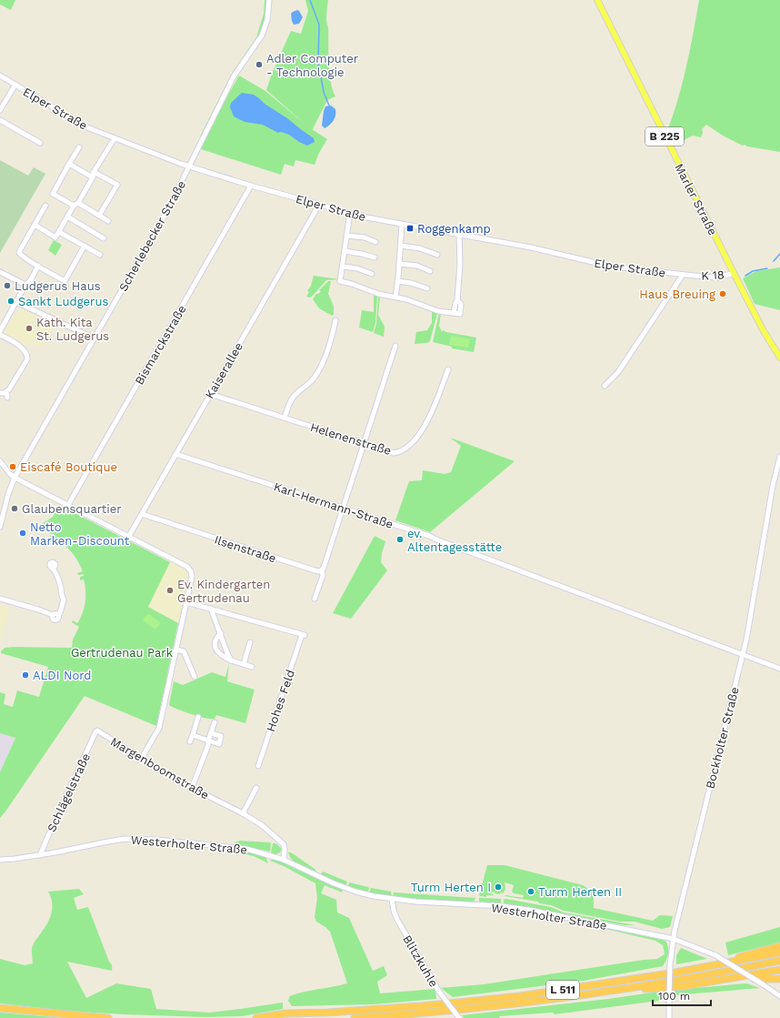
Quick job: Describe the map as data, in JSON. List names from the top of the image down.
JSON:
{
  "streets": {
    "highway": ["L 511"],
    "main road": ["B 225", "Marler Straße"],
    "street": [
      "Elper Straße",
      "Scherlebecker Straße",
      "K 18",
      "Bismarckstraße",
      "Kaiserallee",
      "Helenenstraße",
      "Karl-Hermann-Straße",
      "Ilsenstraße",
      "Hohes Feld",
      "Bockholter Straße",
      "Margenboomstraße",
      "Schlägelstraße",
      "Westerholter Straße",
      "Blitzkuhle"
    ]
  },
  "crossings": [
    ["Elper Straße", "Scherlebecker Straße"],
    ["Elper Straße", "K 18"],
    ["Elper Straße", "Bismarckstraße"],
    ["Elper Straße", "Kaiserallee"],
    ["Marler Straße", "K 18"],
    ["Kaiserallee", "Helenenstraße"],
    ["Kaiserallee", "Karl-Hermann-Straße"],
    ["Kaiserallee", "Ilsenstraße"],
    ["Karl-Hermann-Straße", "Bockholter Straße"],
    ["Bockholter Straße", "Westerholter Straße"],
    ["Margenboomstraße", "Schlägelstraße"],
    ["Margenboomstraße", "Westerholter Straße"],
    ["Schlägelstraße", "Westerholter Straße"],
    ["Westerholter Straße", "Blitzkuhle"]
  ],
  "parks": ["Gertrudenau Park"],
  "places": {
    "other": [
      "Adler Computer - Technologie",
      "Ludgerus Haus",
      "Haus Breuing",
      "Sankt Ludgerus",
      "Kath. Kita St. Ludgerus",
      "Eiscafé Boutique",
      "Glaubensquartier",
      "Netto Marken-Discount",
      "ev. Altentagesstätte",
      "Ev. Kindergarten Gertrudenau",
      "ALDI Nord",
      "Turm Herten I",
      "Turm Herten II"
    ],
    "transit": ["Roggenkamp"]
  },
  "scale_bar": "100 m"
}
